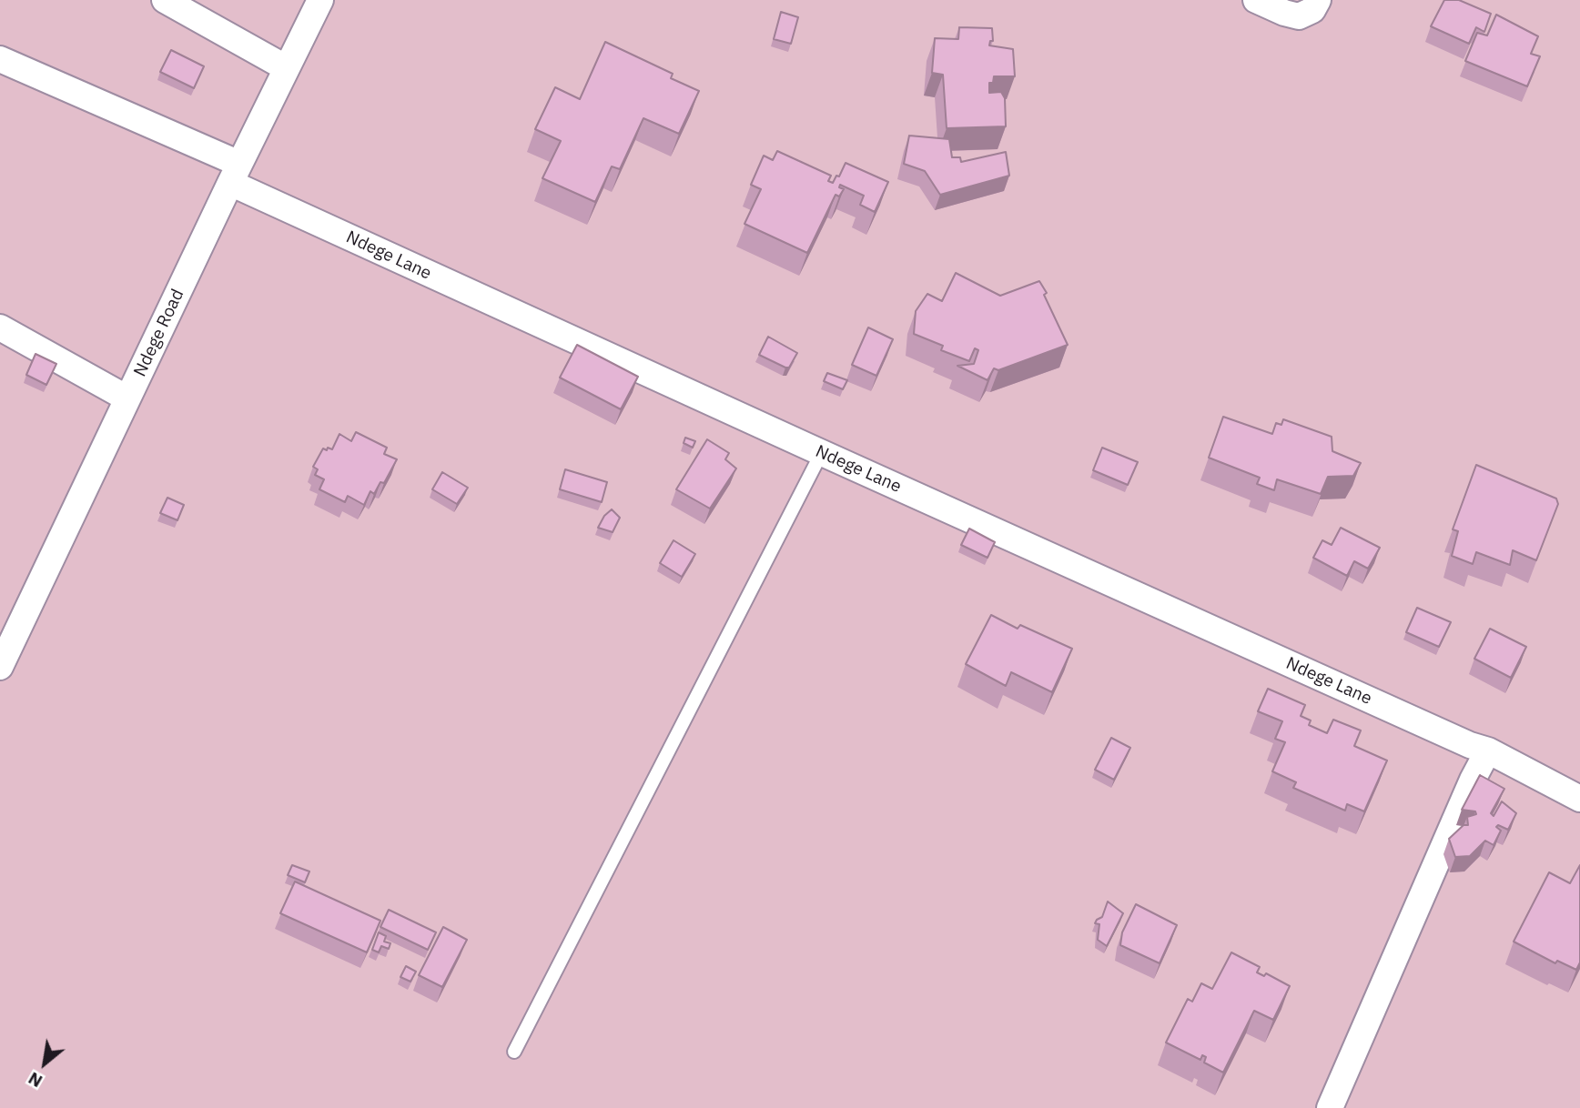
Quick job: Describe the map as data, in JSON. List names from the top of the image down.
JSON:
{
  "streets": {
    "street": ["Ndege Lane", "Ndege Road"]
  },
  "crossings": [
    ["Ndege Lane", "Ndege Road"]
  ],
  "north": "bottom left"
}
